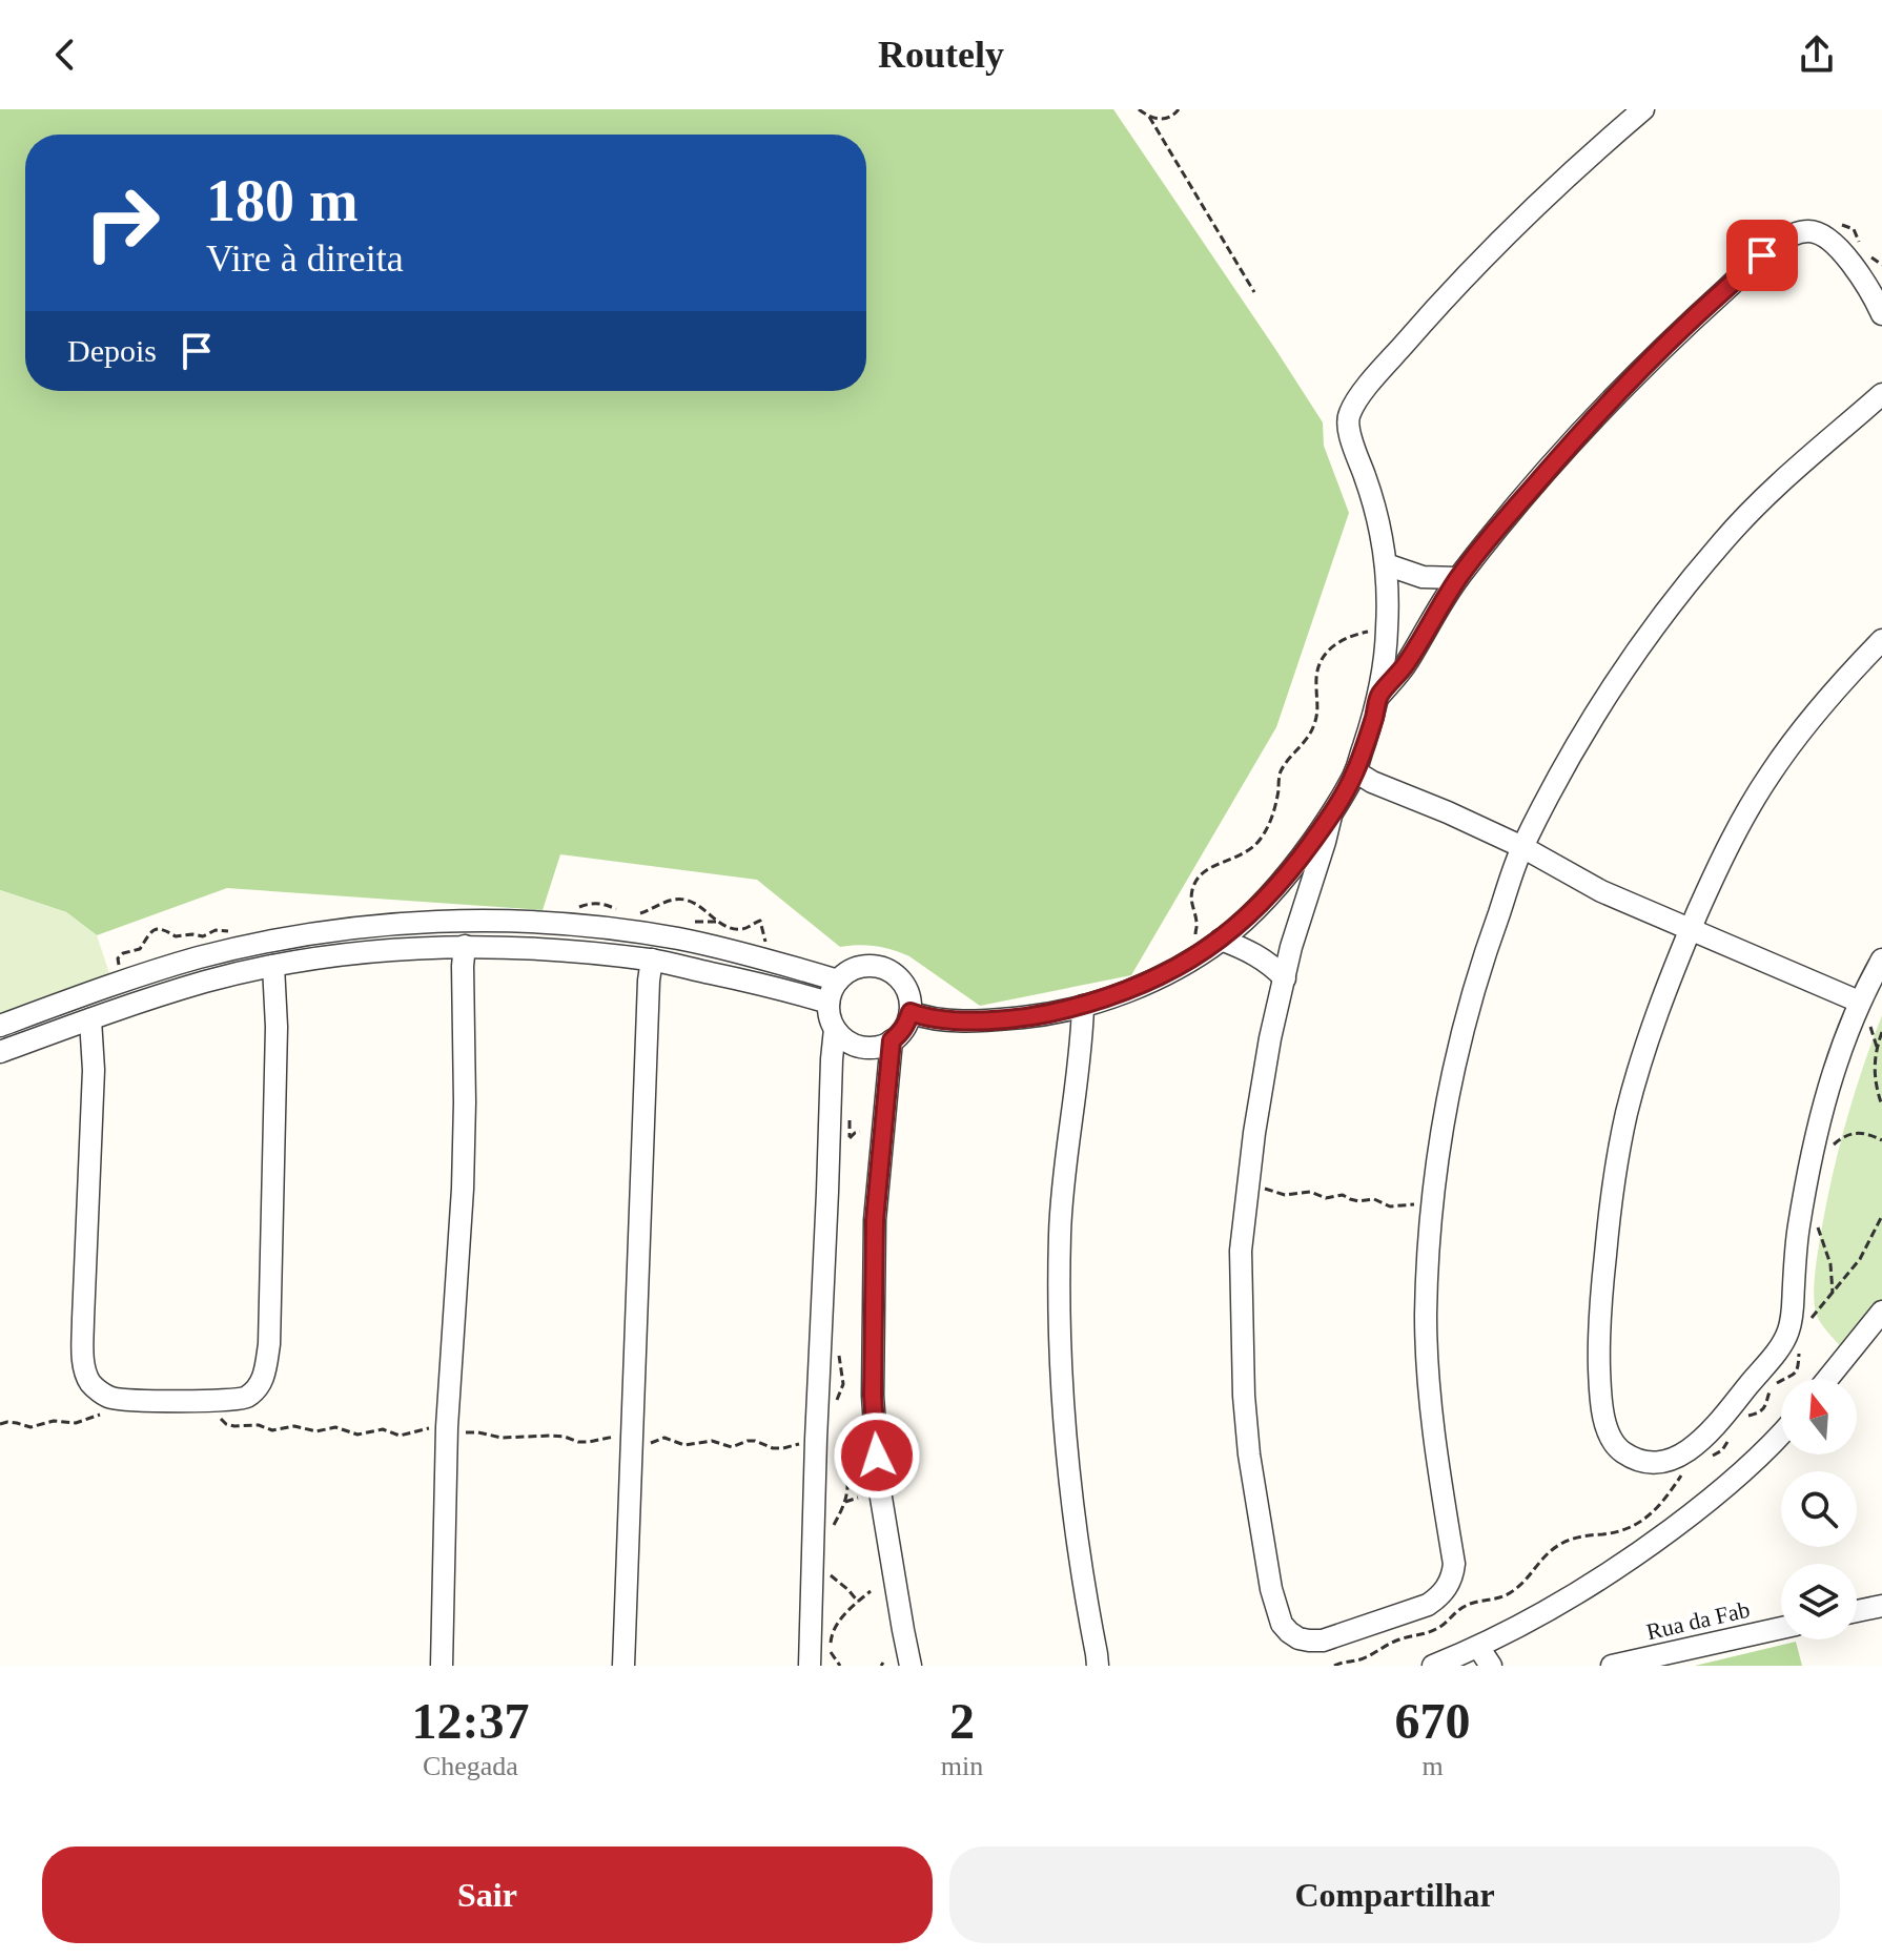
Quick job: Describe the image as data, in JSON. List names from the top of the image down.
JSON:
{
  "streets": {
    "street": ["Rua da Fab"]
  },
  "north": "top",
  "page": {
    "header": "Routely",
    "turn": ["180 m", "Vire à direita"],
    "then": "Depois",
    "eta": [
      "12:37",
      "Chegada",
      "2",
      "min",
      "670",
      "m"
    ],
    "buttons": ["Sair", "Compartilhar"]
  }
}
